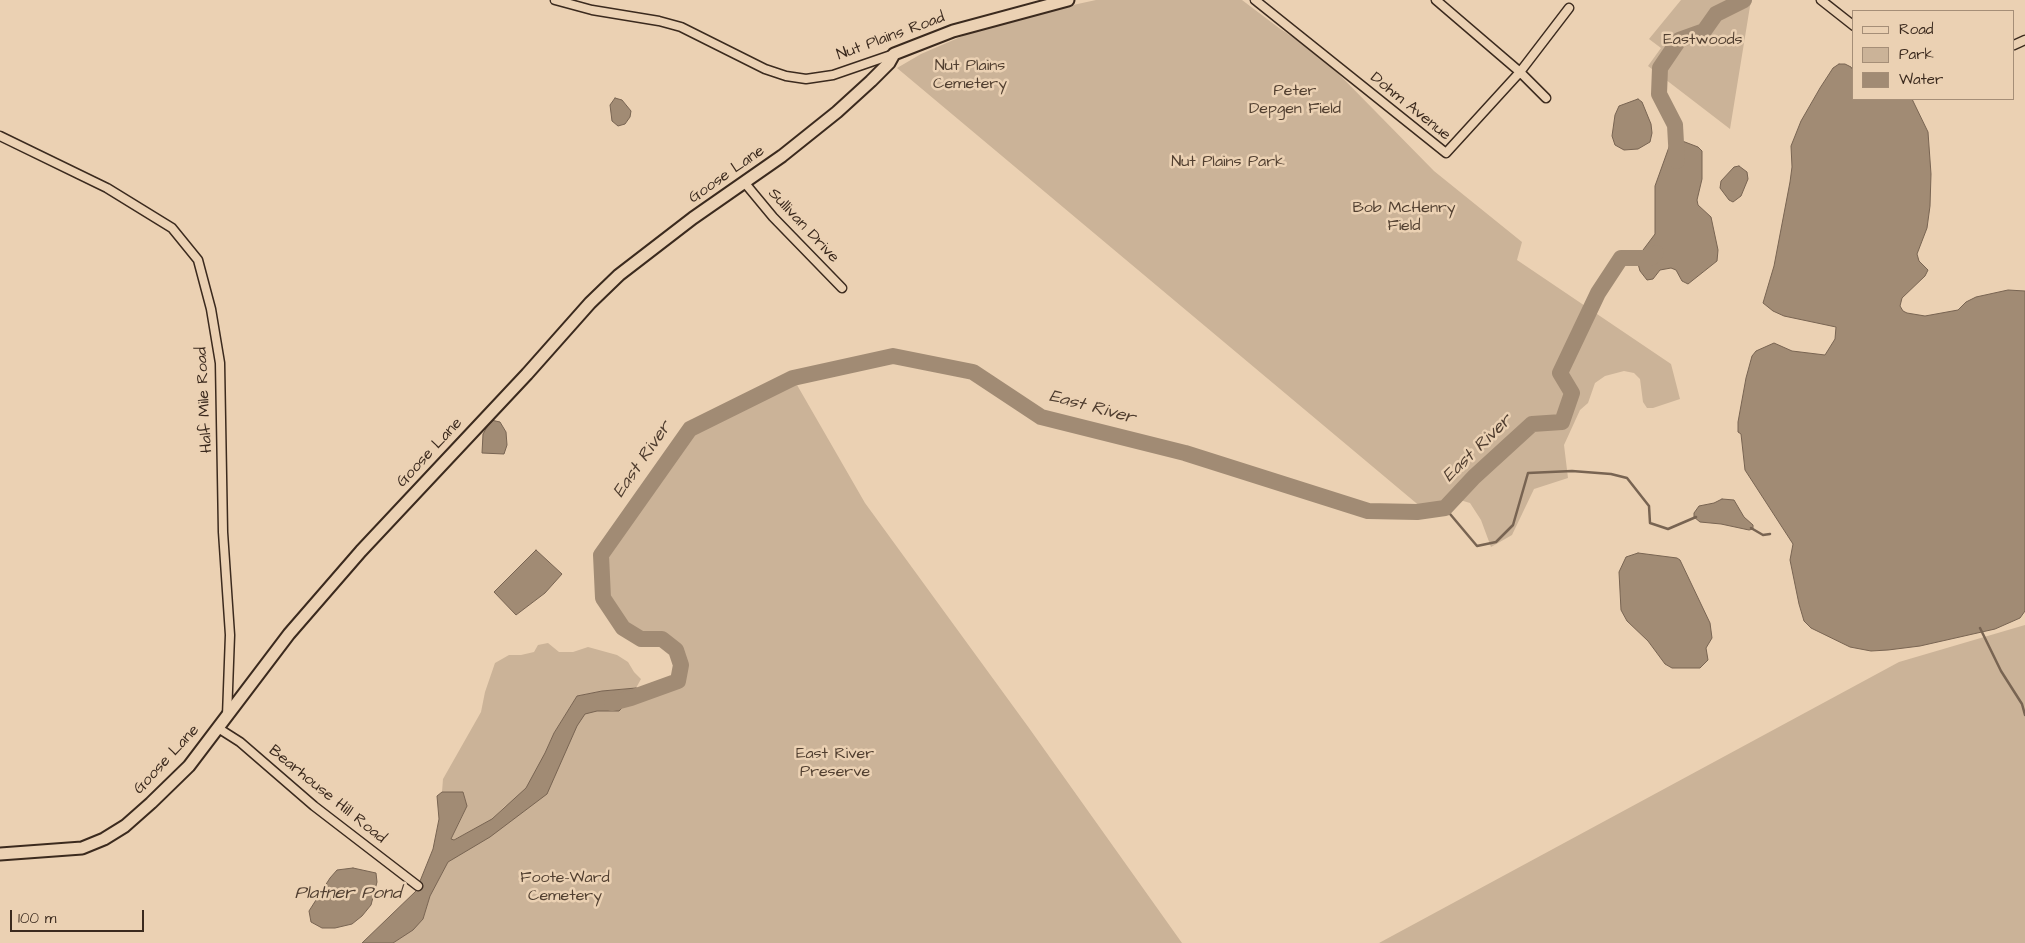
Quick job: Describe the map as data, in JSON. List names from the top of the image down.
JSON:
{
  "streets": {
    "street": [
      "Nut Plains Road",
      "Dohm Avenue",
      "Goose Lane",
      "Sullivan Drive",
      "Half Mile Road",
      "Bearhouse Hill Road"
    ]
  },
  "crossings": [
    ["Nut Plains Road", "Goose Lane"],
    ["Goose Lane", "Sullivan Drive"],
    ["Goose Lane", "Half Mile Road"],
    ["Goose Lane", "Bearhouse Hill Road"]
  ],
  "water": ["East River", "Platner Pond"],
  "parks": [
    "Eastwoods",
    "Nut Plains Cemetery",
    "Peter Depgen Field",
    "Nut Plains Park",
    "Bob McHenry Field",
    "East River Preserve",
    "Foote-Ward Cemetery"
  ],
  "legend": ["Road", "Park", "Water"],
  "scale_bar": "100 m"
}
